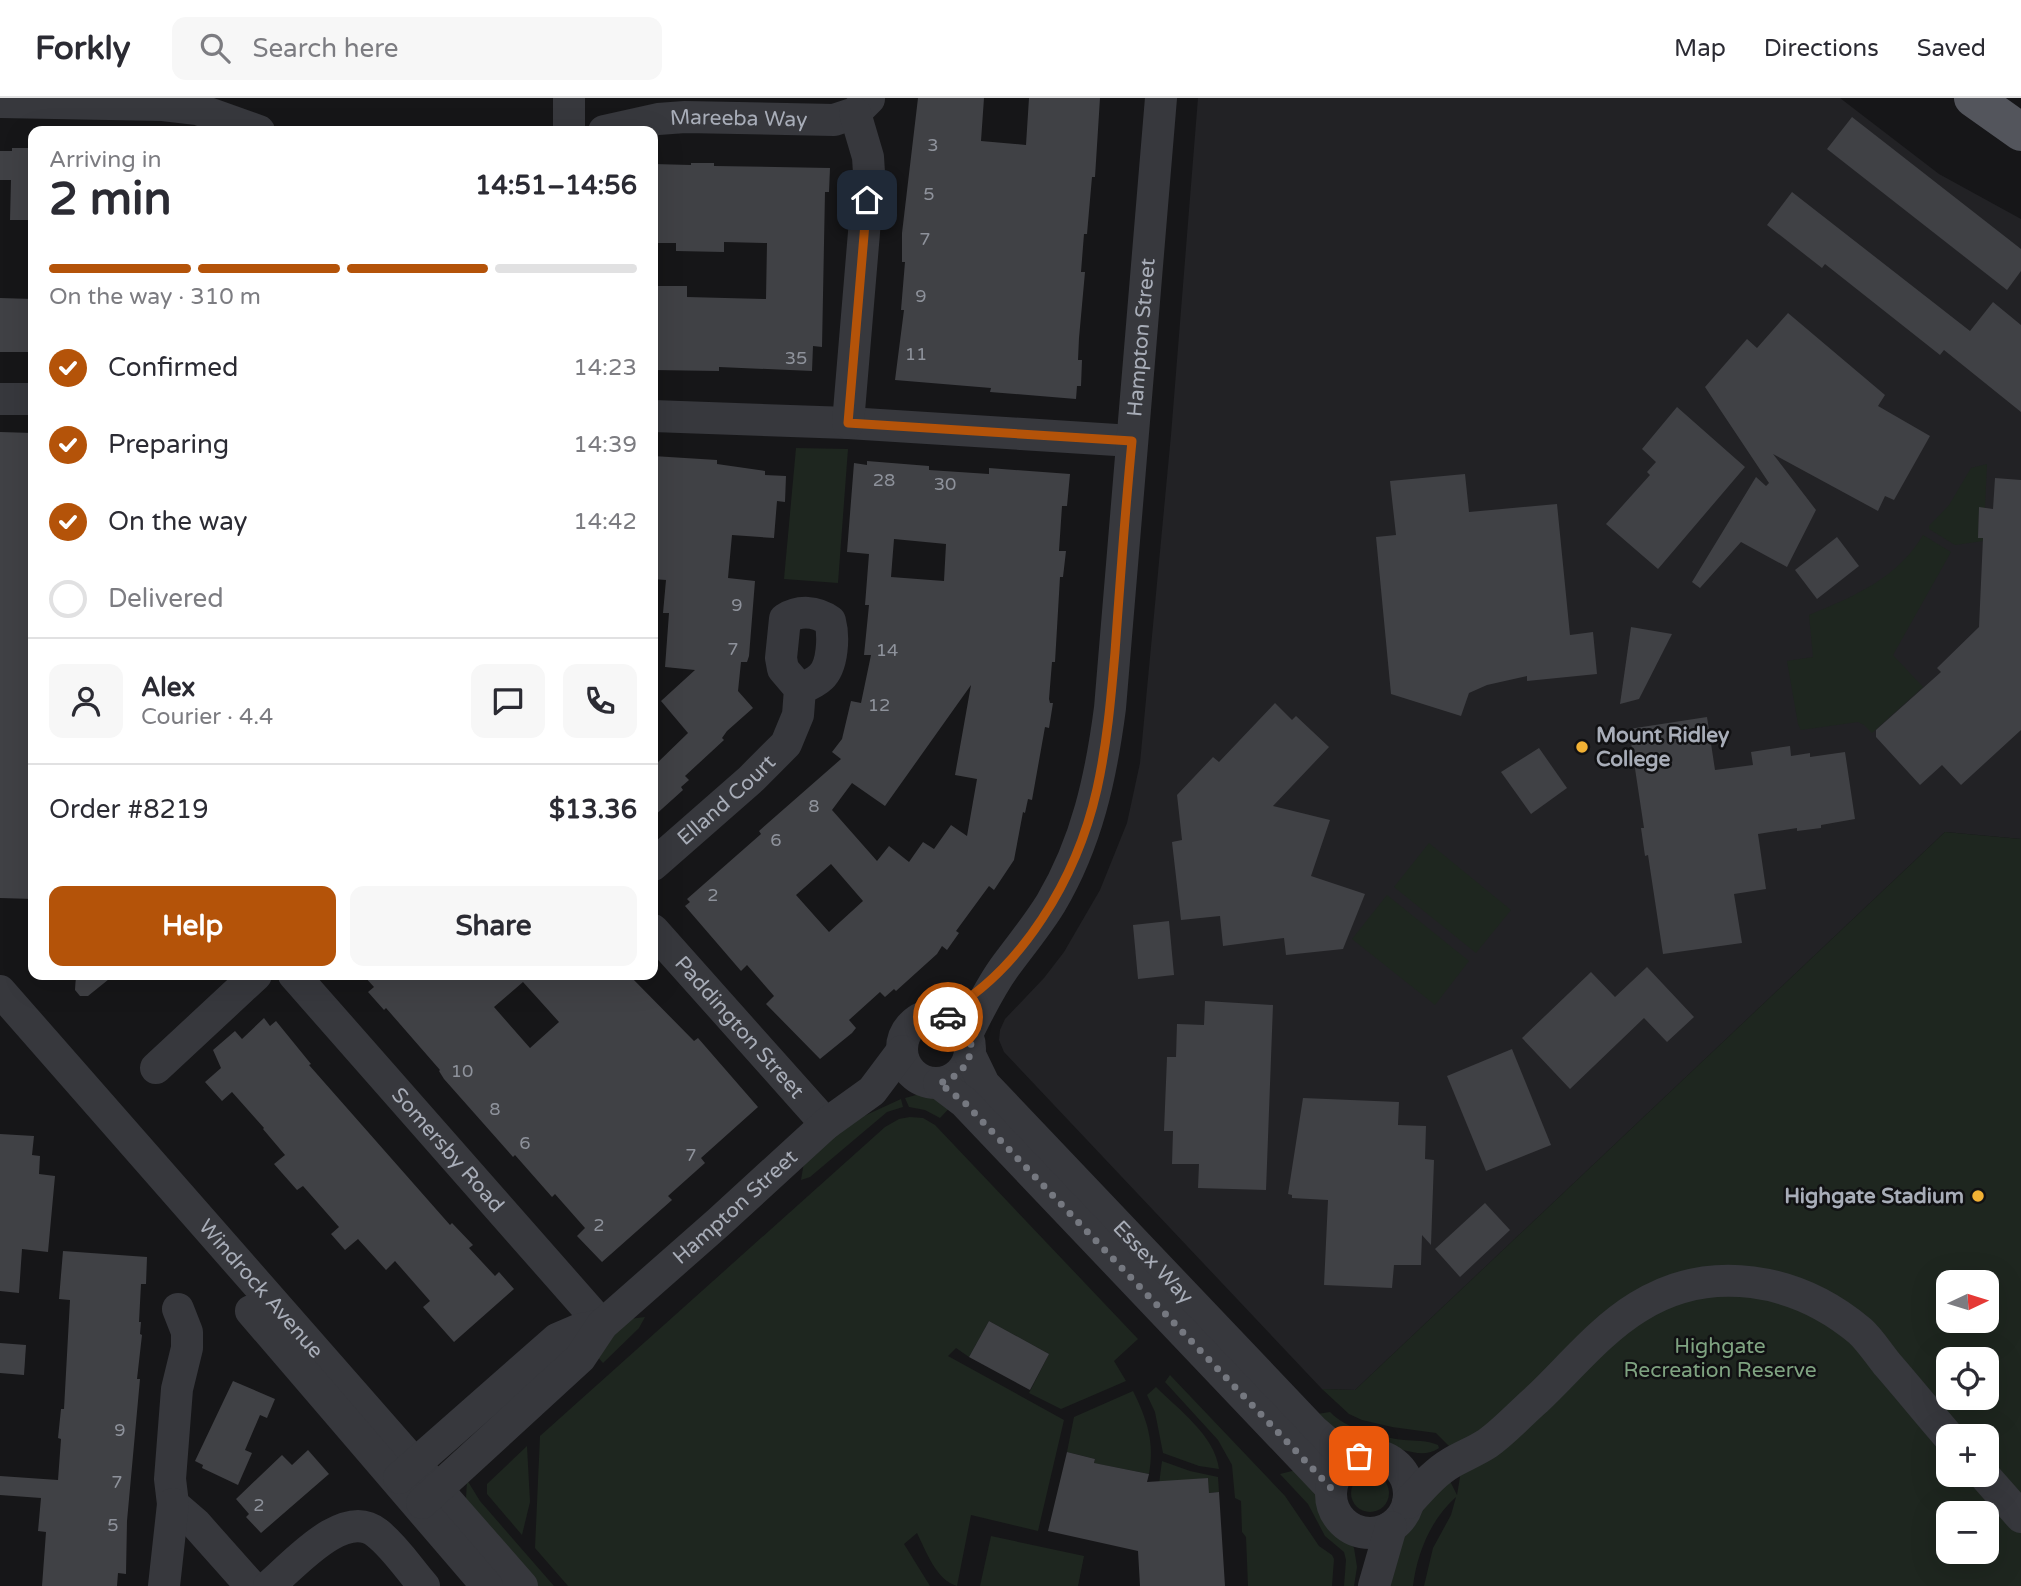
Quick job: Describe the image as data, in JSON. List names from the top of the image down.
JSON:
{
  "streets": {
    "street": [
      "Mareeba Way",
      "Hampton Street",
      "Elland Court",
      "Paddington Street",
      "Somersby Road",
      "Essex Way",
      "Windrock Avenue"
    ]
  },
  "crossings": [
    ["Hampton Street", "Paddington Street"],
    ["Hampton Street", "Somersby Road"],
    ["Hampton Street", "Essex Way"],
    ["Hampton Street", "Windrock Avenue"]
  ],
  "parks": ["Highgate Recreation Reserve"],
  "places": ["Mount Ridley College", "Highgate Stadium"],
  "house_numbers": [
    "3",
    "5",
    "7",
    "9",
    "11",
    "35",
    "28",
    "30",
    "9",
    "7",
    "14",
    "12",
    "8",
    "6",
    "2",
    "10",
    "8",
    "6",
    "7",
    "2",
    "9",
    "7",
    "2",
    "5"
  ],
  "north": "right",
  "page": {
    "header": "Forkly",
    "search": "Search here",
    "nav": ["Map", "Directions", "Saved"],
    "heading": ["2 min", "Arriving in", "14:51–14:56"],
    "panel": [
      "Alex",
      "Courier · 4.4",
      "Order #8219",
      "$13.36"
    ],
    "bar": "On the way · 310 m",
    "list": [
      ["Confirmed", "14:23"],
      ["Preparing", "14:39"],
      ["On the way", "14:42"],
      "Delivered"
    ],
    "buttons": ["Help", "Share"],
    "map_buttons": ["+", "−"]
  }
}
